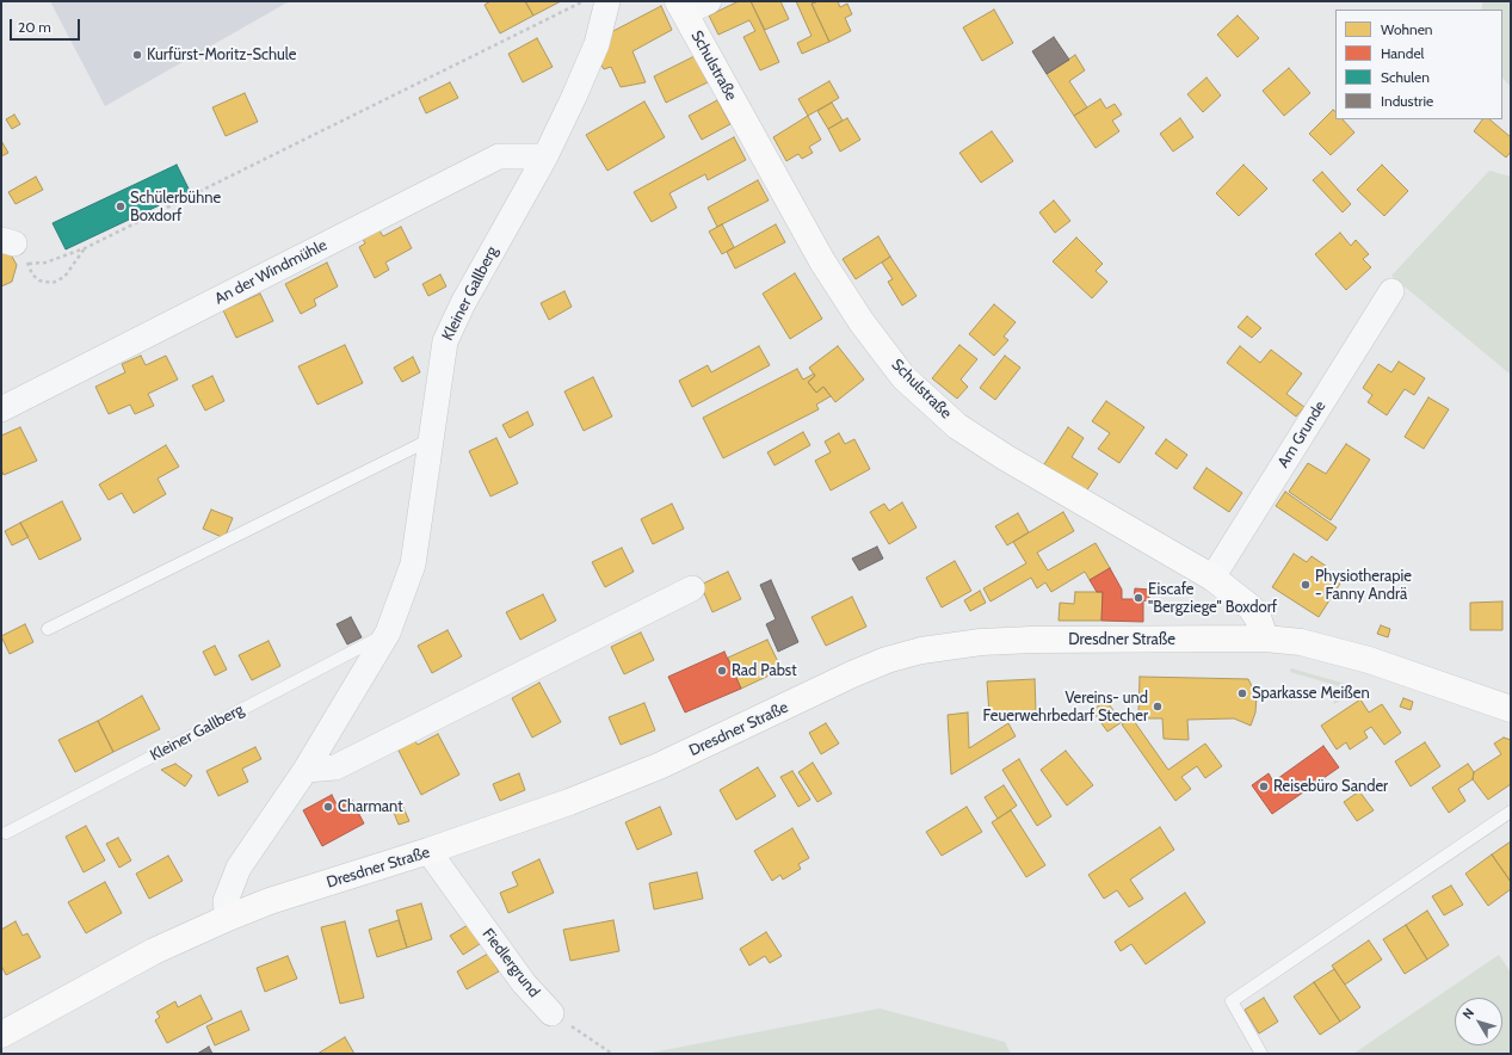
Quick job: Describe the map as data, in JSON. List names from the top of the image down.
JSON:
{
  "streets": {
    "main road": ["Schulstraße", "Dresdner Straße"],
    "street": [
      "An der Windmühle",
      "Kleiner Gallberg",
      "Am Grunde",
      "Fiedlergrund"
    ]
  },
  "crossings": [
    ["Schulstraße", "Am Grunde"],
    ["Schulstraße", "Dresdner Straße"],
    ["An der Windmühle", "Kleiner Gallberg"],
    ["Kleiner Gallberg", "Dresdner Straße"],
    ["Dresdner Straße", "Fiedlergrund"]
  ],
  "places": [
    "Kurfürst-Moritz-Schule",
    "Schülerbühne Boxdorf",
    "Physiotherapie - Fanny Andrä",
    "Eiscafe \"Bergziege\" Boxdorf",
    "Rad Pabst",
    "Sparkasse Meißen",
    "Vereins- und Feuerwehrbedarf Stecher",
    "Reisebüro Sander",
    "Charmant"
  ],
  "legend": [
    "Wohnen",
    "Handel",
    "Schulen",
    "Industrie"
  ],
  "scale_bar": "20 m",
  "north": "top left"
}
